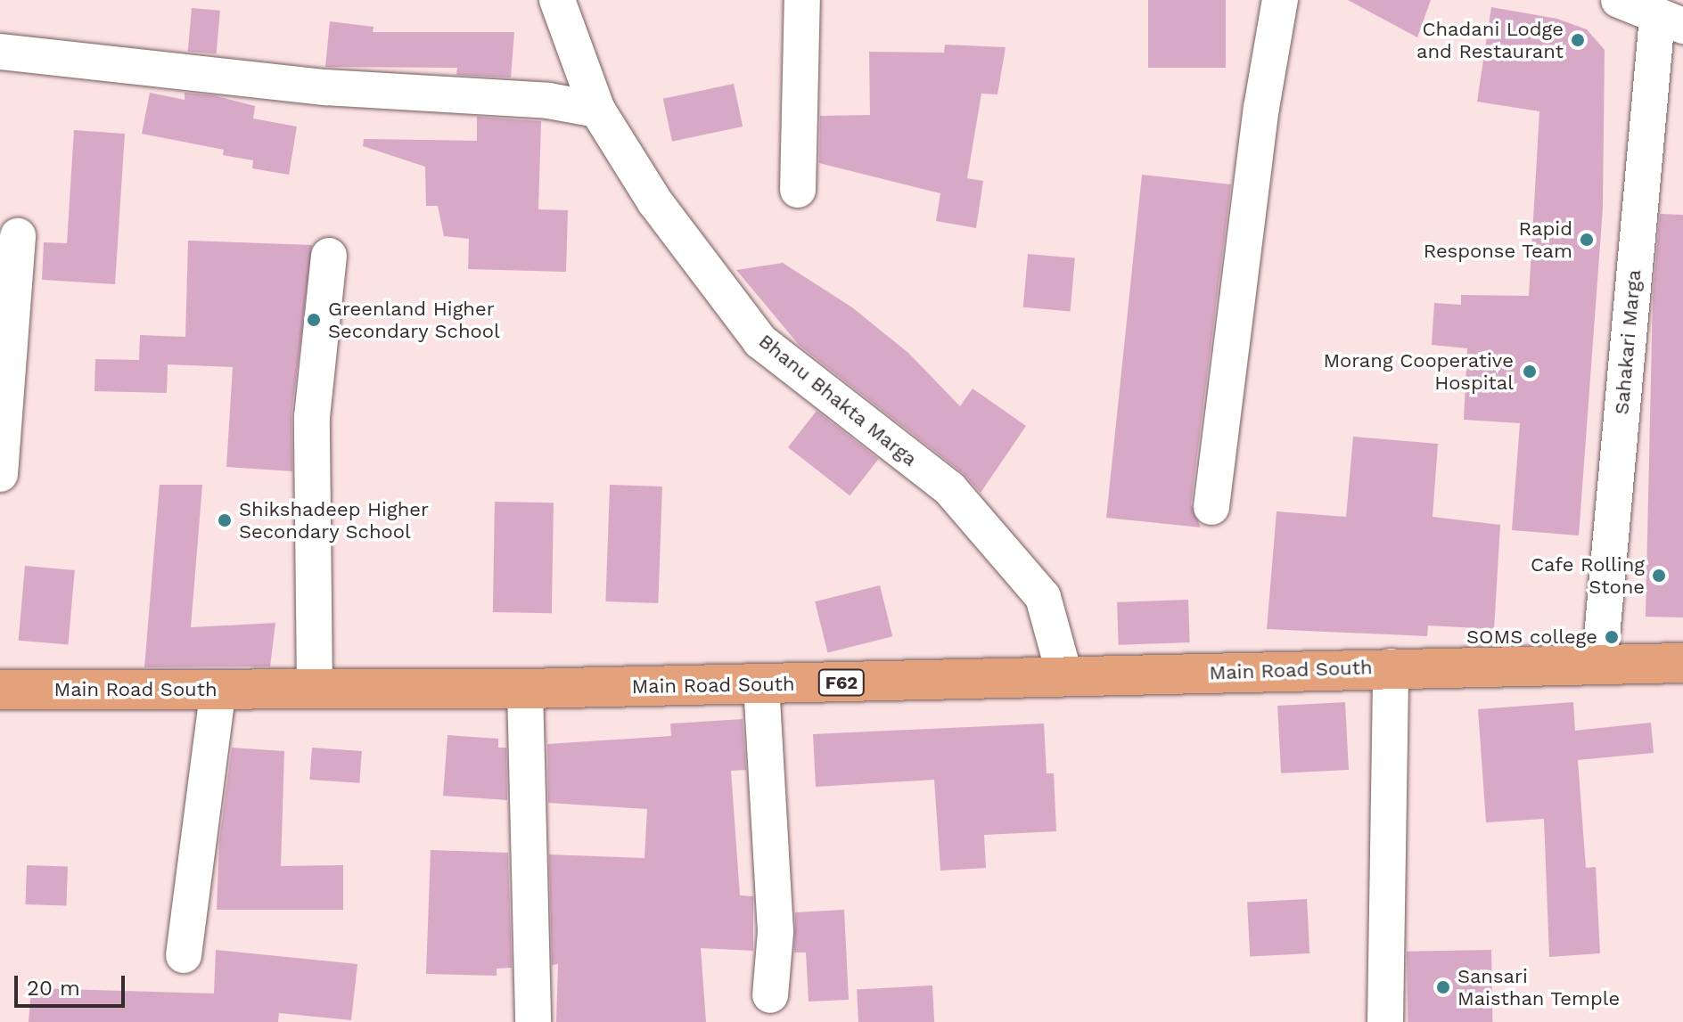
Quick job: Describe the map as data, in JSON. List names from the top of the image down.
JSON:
{
  "streets": {
    "main road": ["Main Road South", "F62"],
    "street": ["Sahakari Marga", "Bhanu Bhakta Marga"]
  },
  "crossings": [
    ["Sahakari Marga", "Main Road South"],
    ["Bhanu Bhakta Marga", "Main Road South"]
  ],
  "places": [
    "Chadani Lodge and Restaurant",
    "Rapid Response Team",
    "Greenland Higher Secondary School",
    "Morang Cooperative Hospital",
    "Shikshadeep Higher Secondary School",
    "Cafe Rolling Stone",
    "SOMS college",
    "Sansari Maisthan Temple"
  ],
  "scale_bar": "20 m"
}
